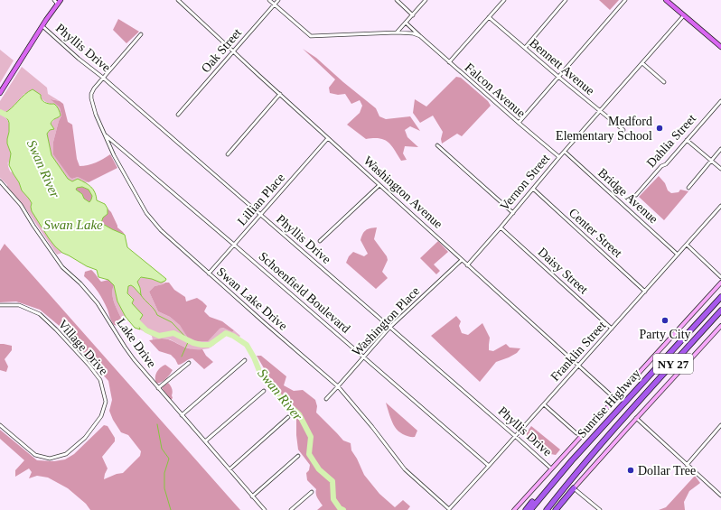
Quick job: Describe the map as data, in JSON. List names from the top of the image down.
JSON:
{
  "streets": {
    "highway": ["NY 27", "Sunrise Highway"],
    "street": [
      "Phyllis Drive",
      "Oak Street",
      "Bennett Avenue",
      "Falcon Avenue",
      "Dahlia Street",
      "Vernon Street",
      "Washington Avenue",
      "Bridge Avenue",
      "Lillian Place",
      "Center Street",
      "Daisy Street",
      "Schoenfield Boulevard",
      "Swan Lake Drive",
      "Washington Place",
      "Lake Drive",
      "Village Drive",
      "Franklin Street"
    ]
  },
  "crossings": [
    ["Phyllis Drive", "Lillian Place"],
    ["Phyllis Drive", "Swan Lake Drive"],
    ["Phyllis Drive", "Washington Place"],
    ["Phyllis Drive", "Franklin Street"],
    ["Oak Street", "Washington Avenue"],
    ["Bennett Avenue", "Vernon Street"],
    ["Falcon Avenue", "Vernon Street"],
    ["Vernon Street", "Washington Avenue"],
    ["Vernon Street", "Bridge Avenue"],
    ["Vernon Street", "Center Street"],
    ["Vernon Street", "Daisy Street"],
    ["Washington Avenue", "Lillian Place"],
    ["Washington Avenue", "Washington Place"],
    ["Washington Avenue", "Franklin Street"],
    ["Bridge Avenue", "Franklin Street"],
    ["Lillian Place", "Schoenfield Boulevard"],
    ["Lillian Place", "Swan Lake Drive"],
    ["Center Street", "Franklin Street"],
    ["Daisy Street", "Franklin Street"],
    ["Schoenfield Boulevard", "Swan Lake Drive"],
    ["Schoenfield Boulevard", "Washington Place"],
    ["Schoenfield Boulevard", "Franklin Street"],
    ["Swan Lake Drive", "Washington Place"],
    ["Swan Lake Drive", "Franklin Street"]
  ],
  "water": ["Swan River", "Swan Lake"],
  "places": ["Medford Elementary School", "Party City", "Dollar Tree"]
}
